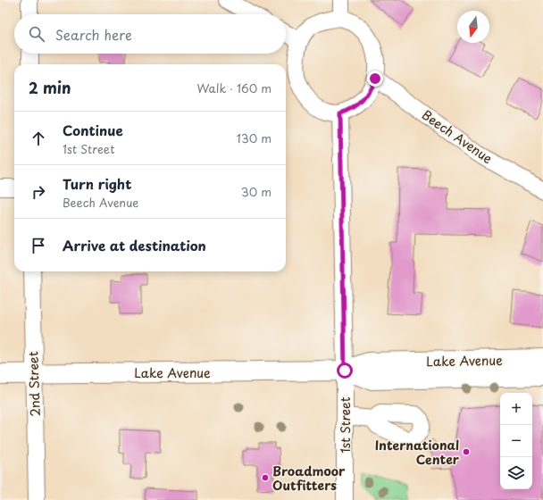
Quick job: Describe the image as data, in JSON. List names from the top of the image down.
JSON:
{
  "streets": {
    "main road": ["Lake Avenue"],
    "street": ["Beech Avenue", "2nd Street", "1st Street"]
  },
  "crossings": [
    ["Beech Avenue", "1st Street"],
    ["Lake Avenue", "2nd Street"],
    ["Lake Avenue", "1st Street"]
  ],
  "places": ["International Center", "Broadmoor Outfitters"],
  "north": "bottom",
  "page": {
    "search": "Search here",
    "heading": ["2 min", "Walk · 160 m"],
    "list": [
      ["Continue", "1st Street", "130 m"],
      ["Turn right", "Beech Avenue", "30 m"],
      "Arrive at destination"
    ],
    "map_buttons": ["+", "−"]
  }
}
